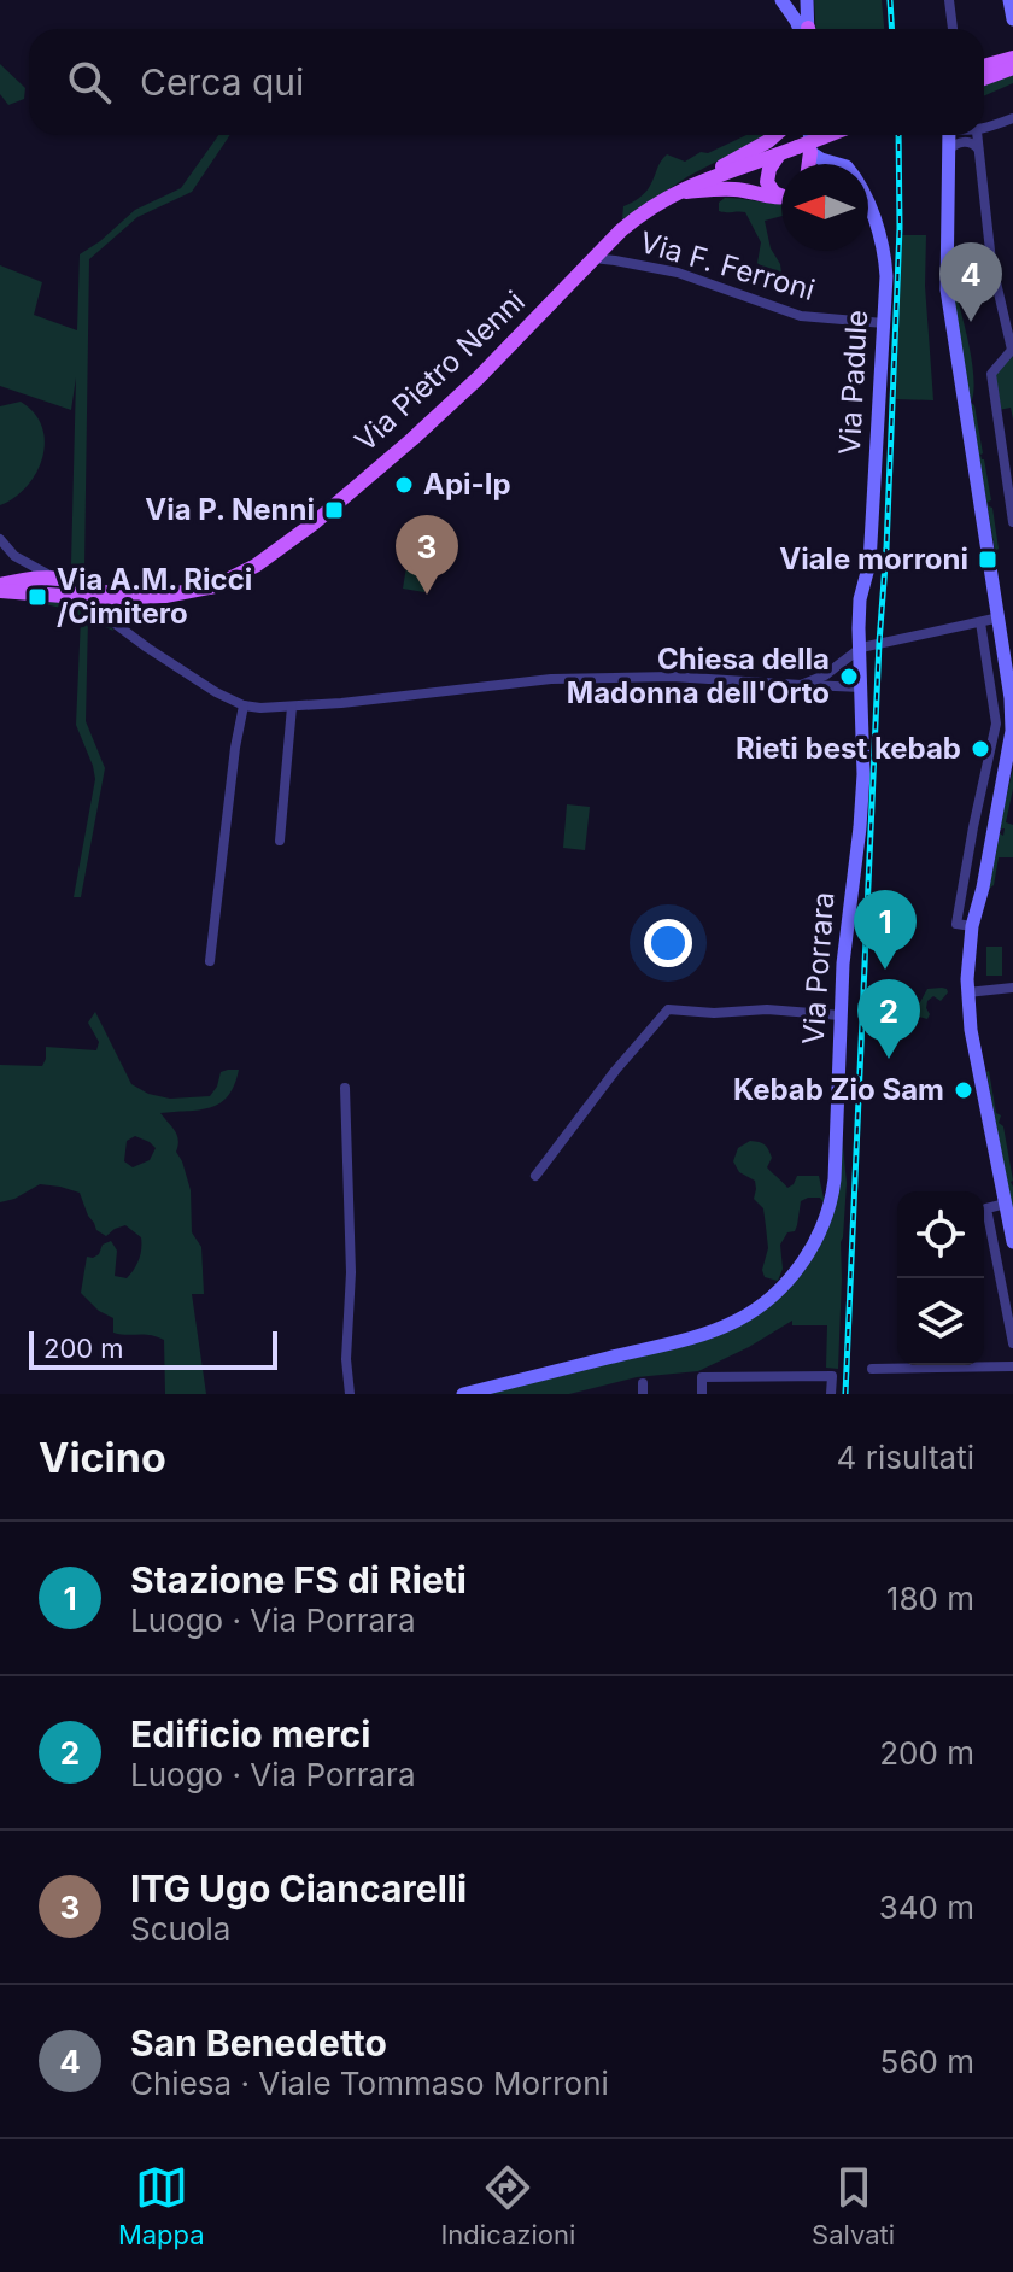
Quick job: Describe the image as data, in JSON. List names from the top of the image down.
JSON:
{
  "streets": {
    "main road": ["Via Pietro Nenni"],
    "street": ["Via F. Ferroni", "Via Padule", "Via Porrara"]
  },
  "crossings": [
    ["Via F. Ferroni", "Via Pietro Nenni"],
    ["Via F. Ferroni", "Via Padule"],
    ["Via Pietro Nenni", "Via Padule"],
    ["Via Padule", "Via Porrara"]
  ],
  "places": {
    "other": [
      "Api-Ip",
      "Chiesa della Madonna dell'Orto",
      "Rieti best kebab",
      "Kebab Zio Sam"
    ],
    "transit": ["Via P. Nenni", "Viale morroni", "Via A.M. Ricci /Cimitero"]
  },
  "scale_bar": "200 m",
  "north": "left",
  "page": {
    "search": "Cerca qui",
    "pins": [
      "4",
      "3",
      "1",
      "2"
    ],
    "scale": "200 m",
    "heading": ["Vicino", "4 risultati"],
    "list": [
      {
        "mark": "1",
        "name": "Stazione FS di Rieti",
        "note": "Luogo · Via Porrara",
        "value": "180 m"
      },
      {
        "mark": "2",
        "name": "Edificio merci",
        "note": "Luogo · Via Porrara",
        "value": "200 m"
      },
      {
        "mark": "3",
        "name": "ITG Ugo Ciancarelli",
        "note": "Scuola",
        "value": "340 m"
      },
      {
        "mark": "4",
        "name": "San Benedetto",
        "note": "Chiesa · Viale Tommaso Morroni",
        "value": "560 m"
      }
    ],
    "nav": ["Mappa", "Indicazioni", "Salvati"]
  }
}
